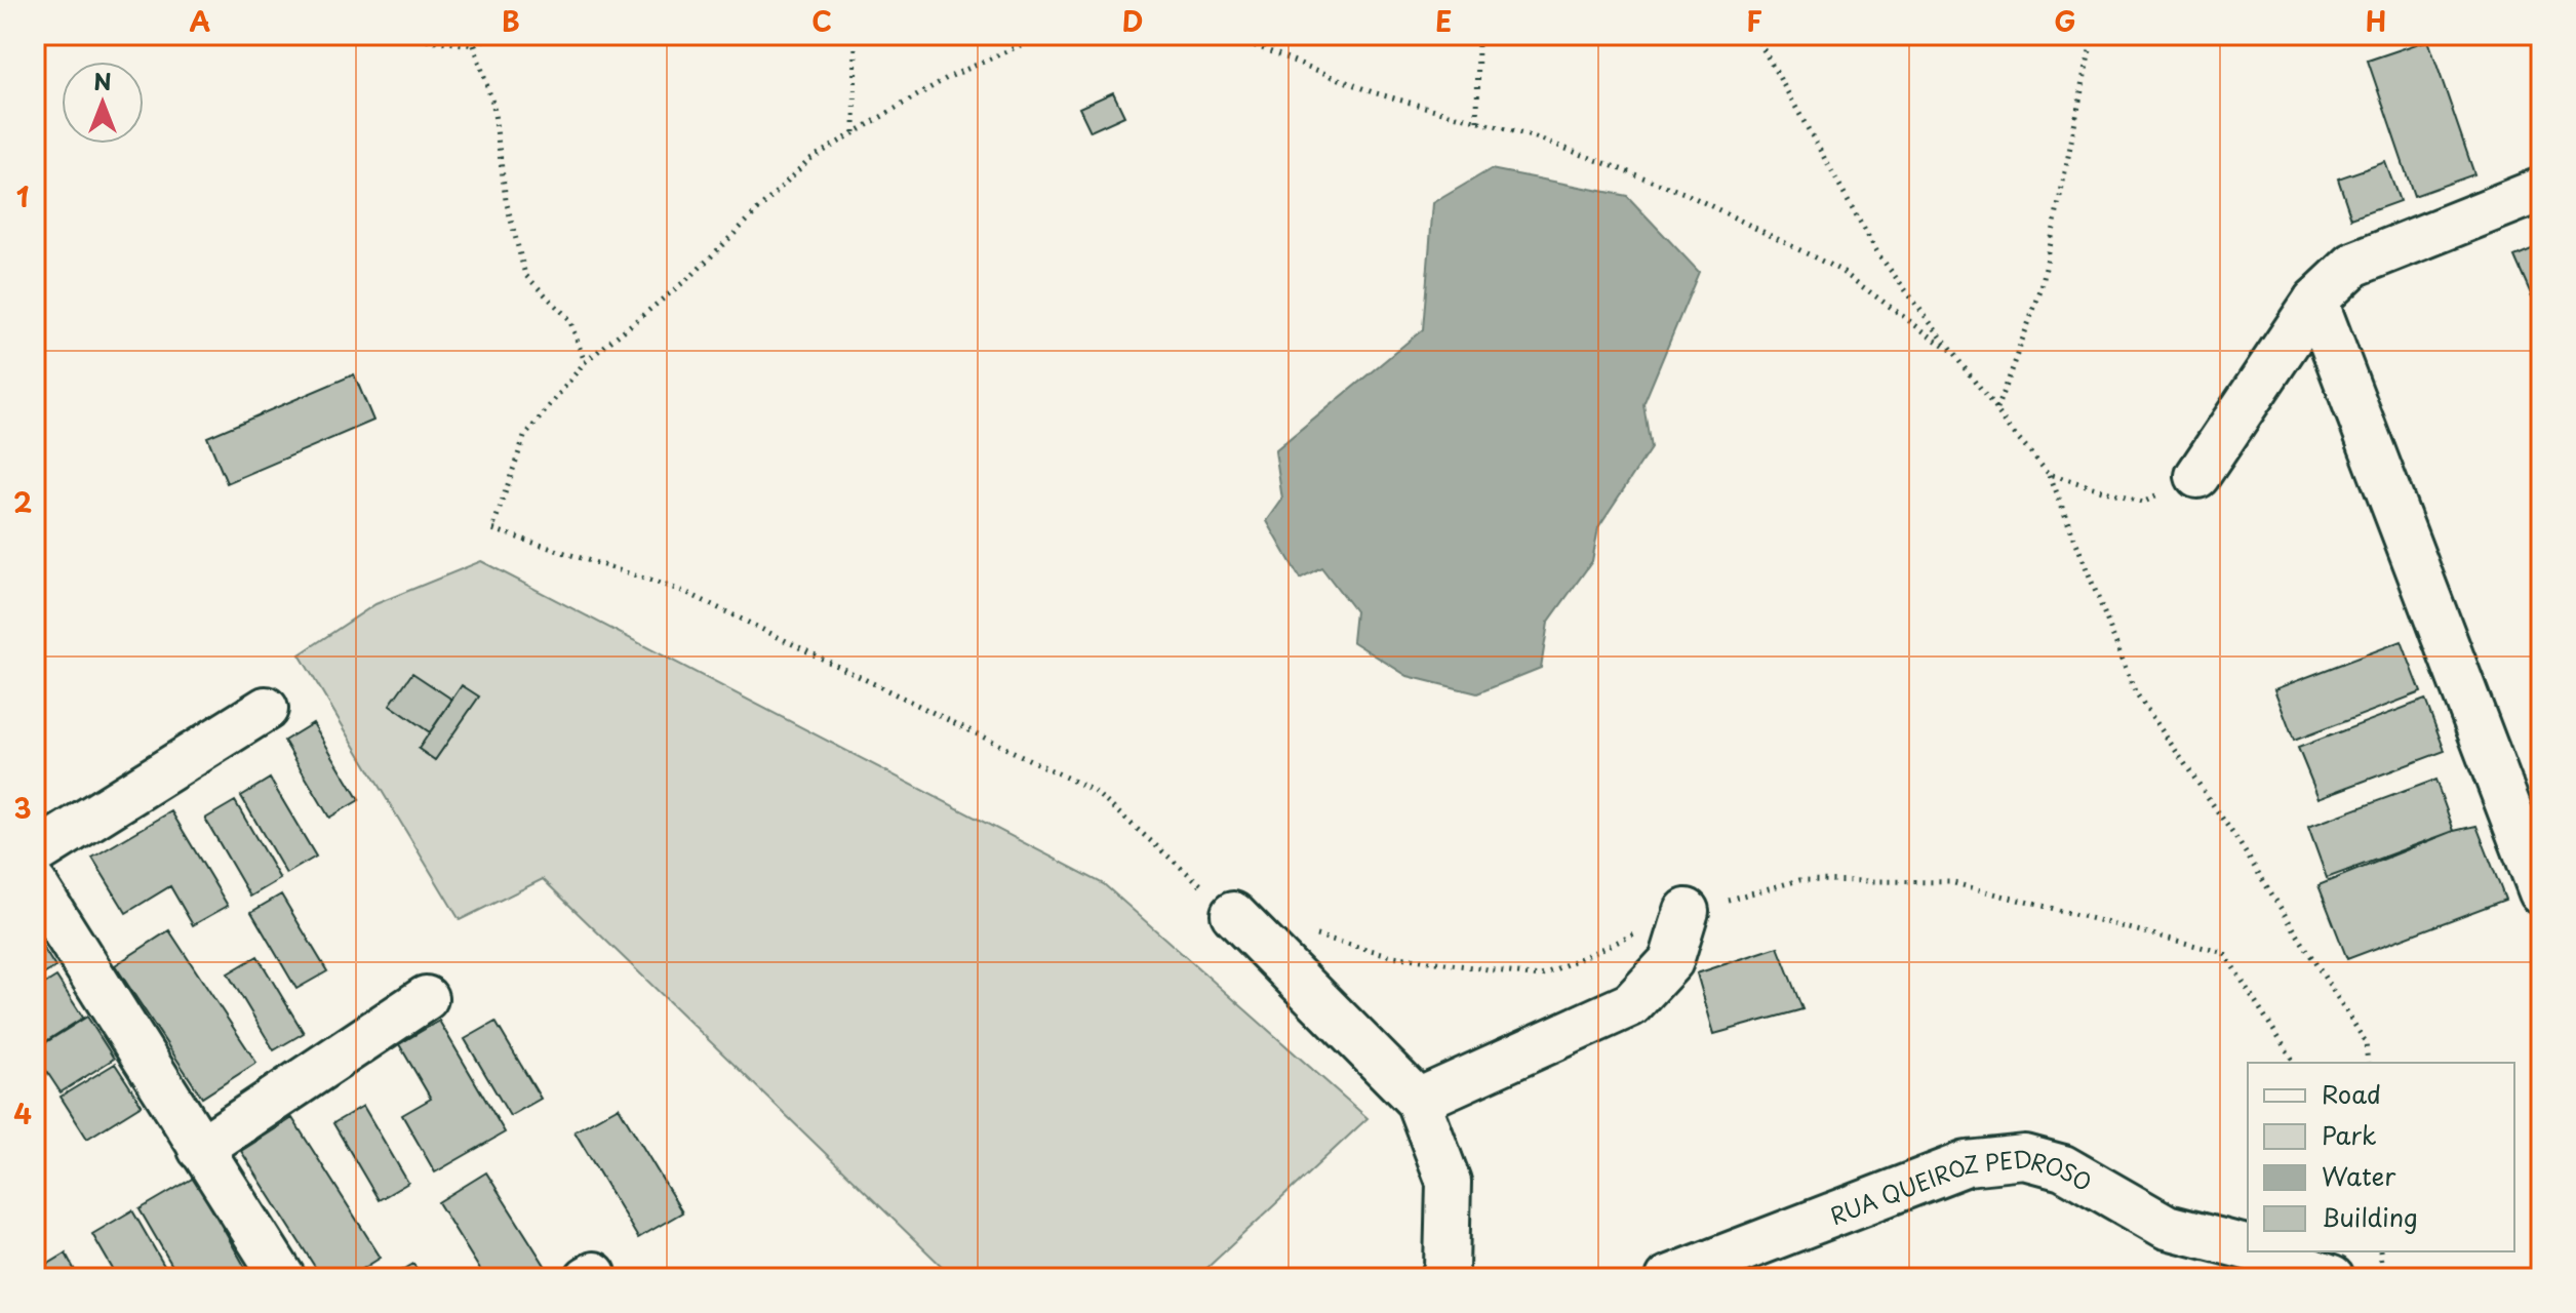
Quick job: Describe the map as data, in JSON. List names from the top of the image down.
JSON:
{
  "streets": {
    "street": ["RUA QUEIROZ PEDROSO"]
  },
  "legend": [
    "Road",
    "Park",
    "Water",
    "Building"
  ],
  "north": "top",
  "grid": {
    "columns": [
      "A",
      "B",
      "C",
      "D",
      "E",
      "F",
      "G",
      "H"
    ],
    "rows": [
      "1",
      "2",
      "3",
      "4"
    ]
  }
}
